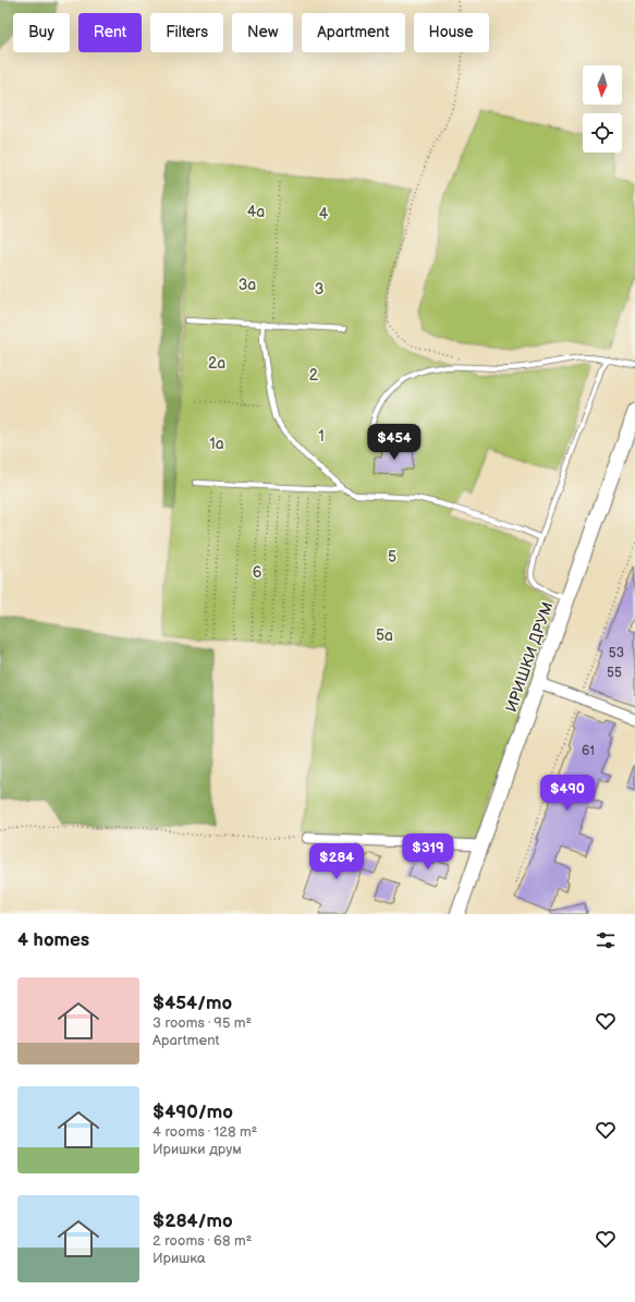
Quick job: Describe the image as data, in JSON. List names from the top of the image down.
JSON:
{
  "streets": {
    "street": ["ИРИШКИ ДРУМ"]
  },
  "parks": [
    "4a",
    "4",
    "3a",
    "3",
    "2a",
    "2",
    "1",
    "1a",
    "5",
    "6",
    "5a"
  ],
  "house_numbers": ["53", "55", "61"],
  "north": "bottom",
  "page": {
    "chip": [
      "Buy",
      "Rent",
      "Filters",
      "New",
      "Apartment",
      "House"
    ],
    "price": [
      "$454",
      "$490",
      "$319",
      "$284"
    ],
    "heading": "4 homes",
    "list": [
      {
        "name": "$454/mo",
        "note": "3 rooms · 95 m² · Apartment"
      },
      {
        "name": "$490/mo",
        "note": "4 rooms · 128 m² · Иришки друм"
      },
      {
        "name": "$284/mo",
        "note": "2 rooms · 68 m² · Иришка"
      }
    ]
  }
}
